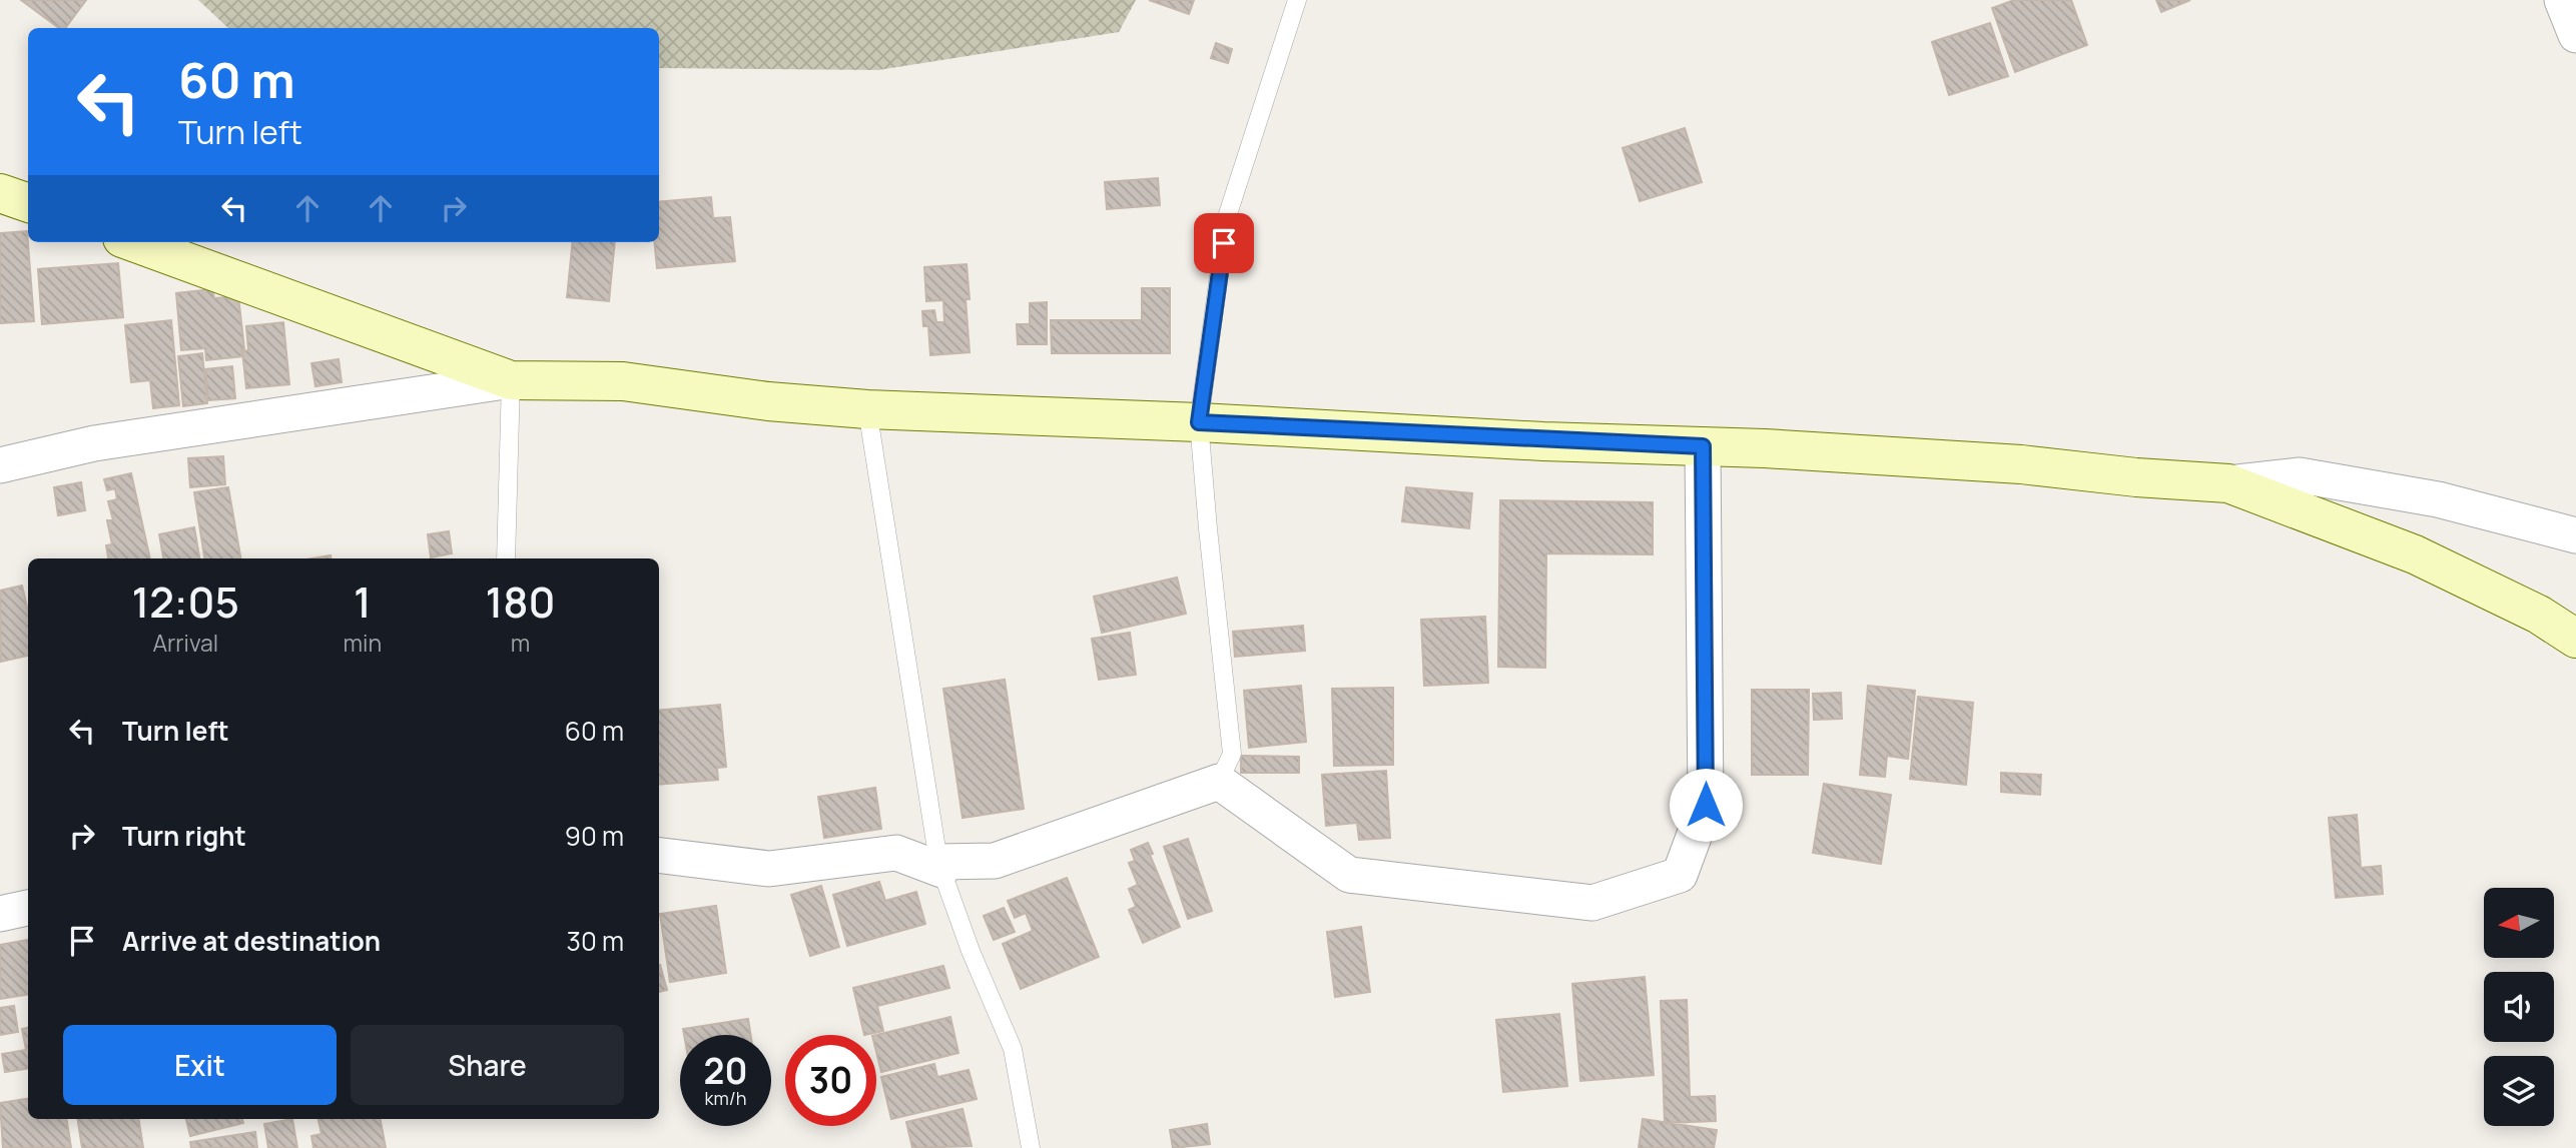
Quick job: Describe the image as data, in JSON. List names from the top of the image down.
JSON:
{
  "north": "left",
  "page": {
    "turn": ["60 m", "Turn left"],
    "eta": [
      "12:05",
      "Arrival",
      "1",
      "min",
      "180",
      "m"
    ],
    "list": [
      {
        "name": "Turn left",
        "value": "60 m"
      },
      {
        "name": "Turn right",
        "value": "90 m"
      },
      {
        "name": "Arrive at destination",
        "value": "30 m"
      }
    ],
    "buttons": ["Exit", "Share"],
    "speed": "20 km/h",
    "limit": "30"
  }
}
